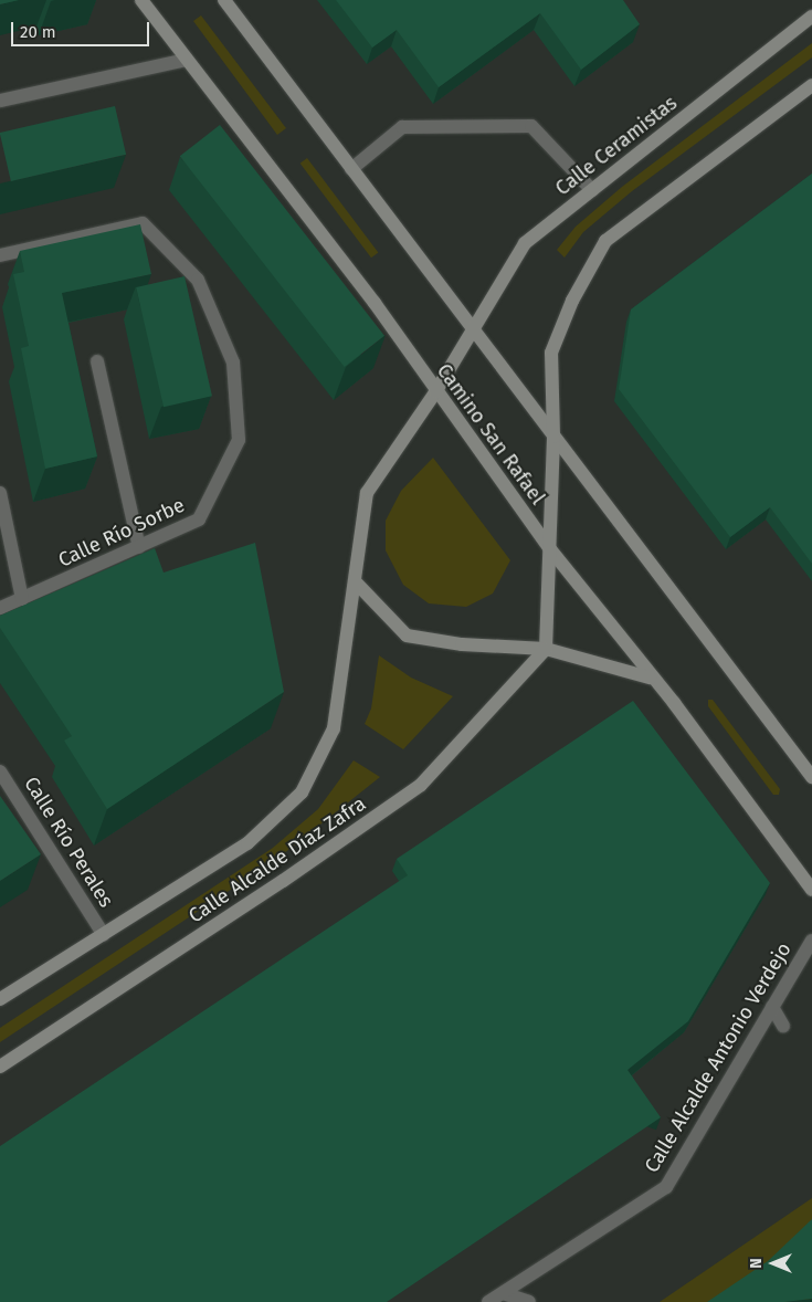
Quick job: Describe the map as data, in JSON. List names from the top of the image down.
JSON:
{
  "streets": {
    "main road": ["Calle Ceramistas", "Camino San Rafael", "Calle Alcalde Díaz Zafra"],
    "street": ["Calle Río Sorbe", "Calle Río Perales", "Calle Alcalde Antonio Verdejo"]
  },
  "crossings": [
    ["Calle Ceramistas", "Camino San Rafael"],
    ["Calle Ceramistas", "Calle Alcalde Díaz Zafra"],
    ["Camino San Rafael", "Calle Alcalde Díaz Zafra"],
    ["Calle Río Perales", "Calle Alcalde Díaz Zafra"]
  ],
  "scale_bar": "20 m",
  "north": "left"
}
